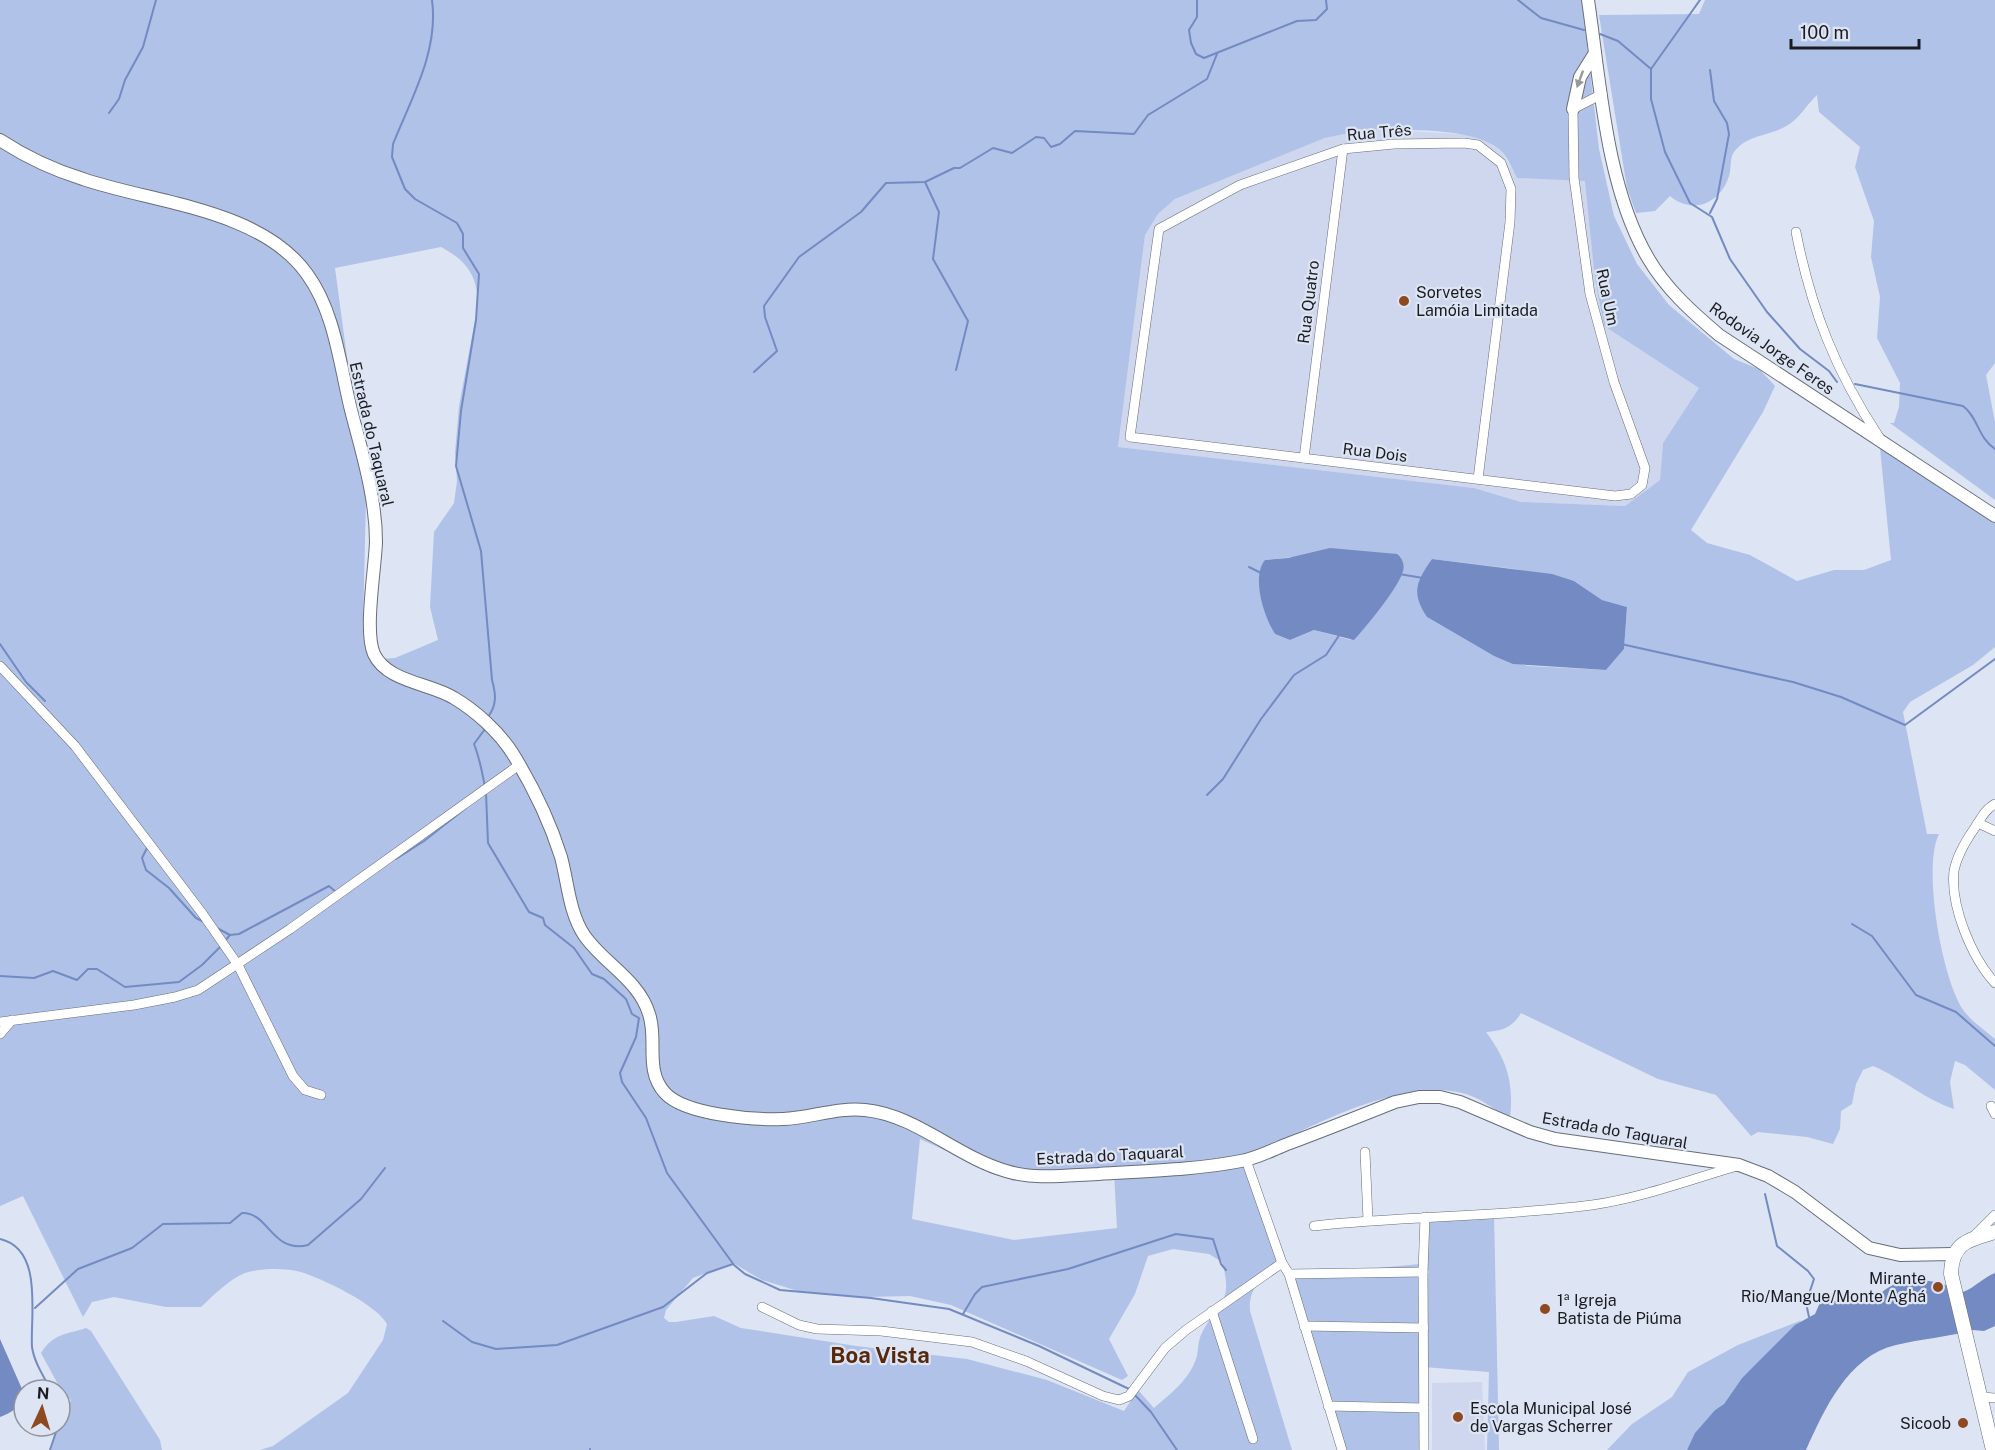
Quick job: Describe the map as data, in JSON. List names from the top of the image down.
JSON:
{
  "streets": {
    "street": [
      "Rua Três",
      "Rua Um",
      "Rua Quatro",
      "Rodovia Jorge Feres",
      "Estrada do Taquaral",
      "Rua Dois"
    ]
  },
  "crossings": [
    ["Rua Três", "Rua Quatro"],
    ["Rua Três", "Rua Dois"],
    ["Rua Um", "Rua Dois"],
    ["Rua Quatro", "Rua Dois"]
  ],
  "districts": ["Boa Vista"],
  "places": [
    "Sorvetes Lamóia Limitada",
    "Mirante Rio/Mangue/Monte Aghá",
    "1ª Igreja Batista de Piúma",
    "Escola Municipal José de Vargas Scherrer",
    "Sicoob"
  ],
  "scale_bar": "100 m",
  "north": "top"
}
